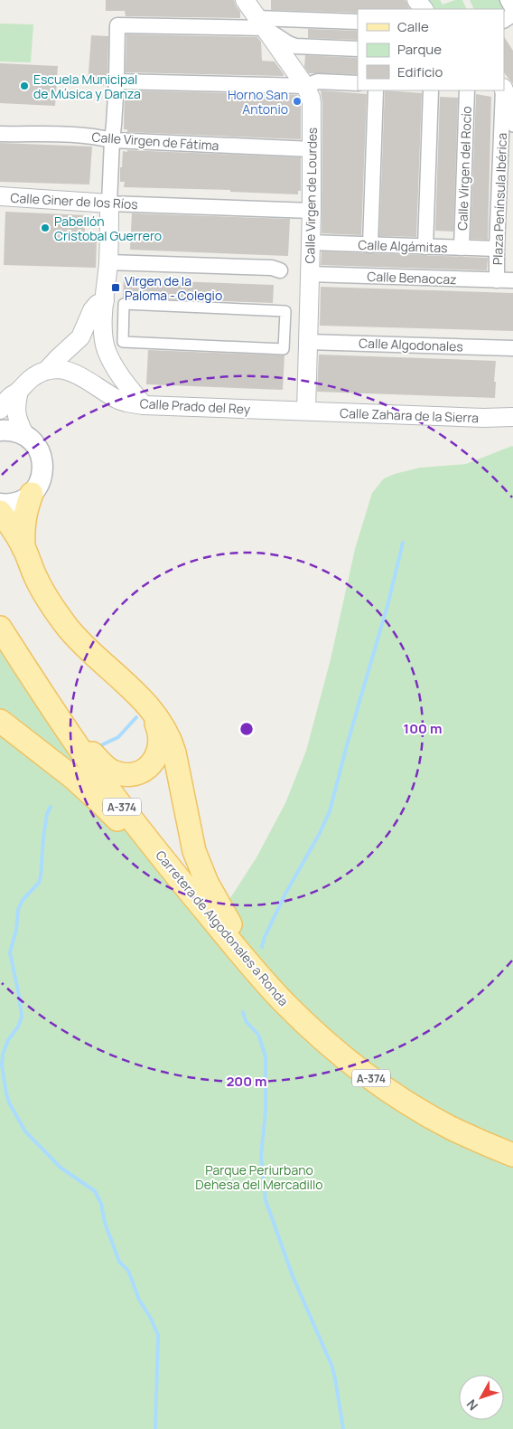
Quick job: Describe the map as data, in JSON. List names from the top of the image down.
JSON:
{
  "streets": {
    "main road": ["A-374", "Carretera de Algodonales a Ronda"],
    "street": [
      "Calle Virgen de Fátima",
      "Calle Virgen del Rocío",
      "Calle Virgen de Lourdes",
      "Plaza Península Ibérica",
      "Calle Giner de los Ríos",
      "Calle Algámitas",
      "Calle Benaocaz",
      "Calle Algodonales",
      "Calle Prado del Rey",
      "Calle Zahara de la Sierra"
    ]
  },
  "crossings": [
    ["Calle Virgen de Fátima", "Calle Virgen de Lourdes"],
    ["Calle Virgen del Rocío", "Calle Algámitas"],
    ["Calle Virgen de Lourdes", "Calle Giner de los Ríos"],
    ["Calle Virgen de Lourdes", "Calle Algámitas"],
    ["Calle Virgen de Lourdes", "Calle Benaocaz"],
    ["Calle Virgen de Lourdes", "Calle Algodonales"],
    ["Calle Virgen de Lourdes", "Calle Prado del Rey"],
    ["Calle Virgen de Lourdes", "Calle Zahara de la Sierra"],
    ["Plaza Península Ibérica", "Calle Algámitas"],
    ["Plaza Península Ibérica", "Calle Benaocaz"],
    ["Calle Prado del Rey", "Calle Zahara de la Sierra"]
  ],
  "parks": ["Parque Periurbano Dehesa del Mercadillo"],
  "places": {
    "other": ["Escuela Municipal de Música y Danza", "Horno San Antonio", "Pabellón Cristobal Guerrero"],
    "transit": ["Virgen de la Paloma - Colegio"]
  },
  "legend": ["Calle", "Parque", "Edificio"],
  "north": "bottom left",
  "rings": ["100 m", "200 m"]
}
